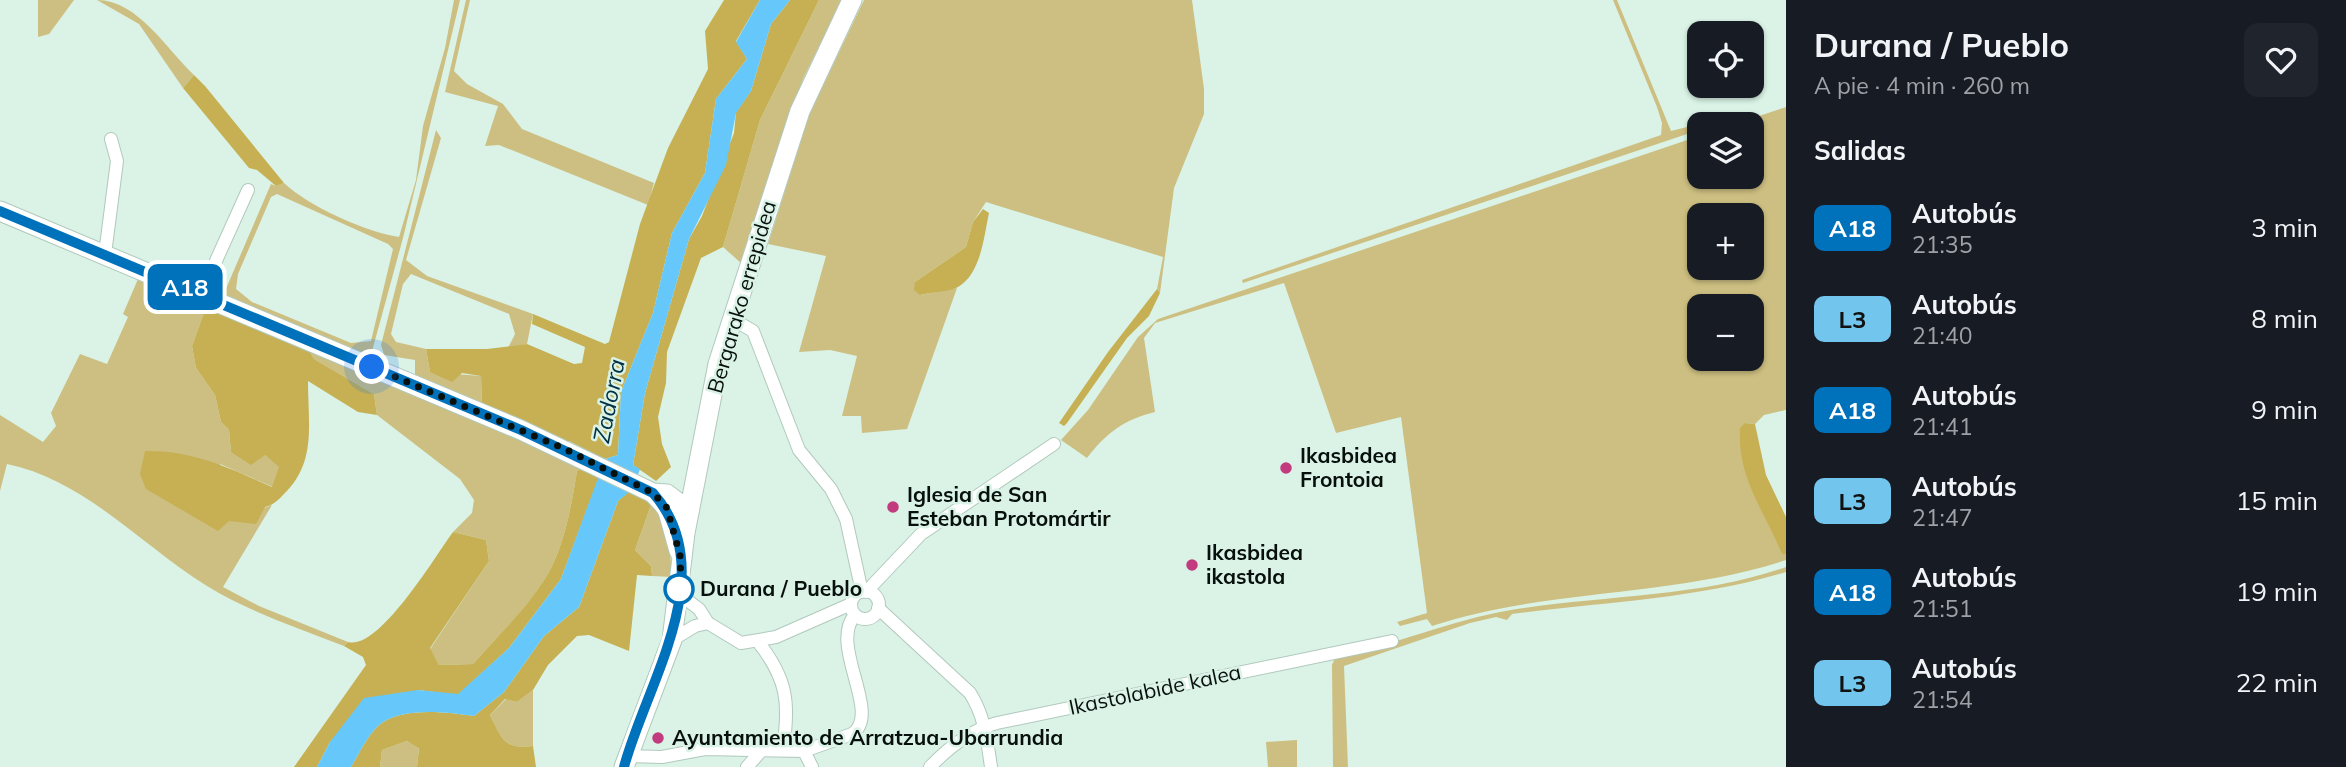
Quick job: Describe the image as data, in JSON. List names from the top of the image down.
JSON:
{
  "streets": {
    "street": ["Bergarako errepidea", "Ikastolabide kalea"]
  },
  "water": ["Zadorra"],
  "places": [
    "Ikasbidea Frontoia",
    "Iglesia de San Esteban Protomártir",
    "Ikasbidea ikastola",
    "Durana / Pueblo",
    "Ayuntamiento de Arratzua-Ubarrundia"
  ],
  "lines": ["bus line A18"],
  "page": {
    "on_map": "A18",
    "heading": [
      ["Durana / Pueblo", "A pie · 4 min · 260 m"],
      "Salidas"
    ],
    "map_buttons": ["+", "−"],
    "list": [
      {
        "mark": "A18",
        "name": "Autobús",
        "note": "21:35",
        "value": "3 min"
      },
      {
        "mark": "L3",
        "name": "Autobús",
        "note": "21:40",
        "value": "8 min"
      },
      {
        "mark": "A18",
        "name": "Autobús",
        "note": "21:41",
        "value": "9 min"
      },
      {
        "mark": "L3",
        "name": "Autobús",
        "note": "21:47",
        "value": "15 min"
      },
      {
        "mark": "A18",
        "name": "Autobús",
        "note": "21:51",
        "value": "19 min"
      },
      {
        "mark": "L3",
        "name": "Autobús",
        "note": "21:54",
        "value": "22 min"
      }
    ]
  }
}
